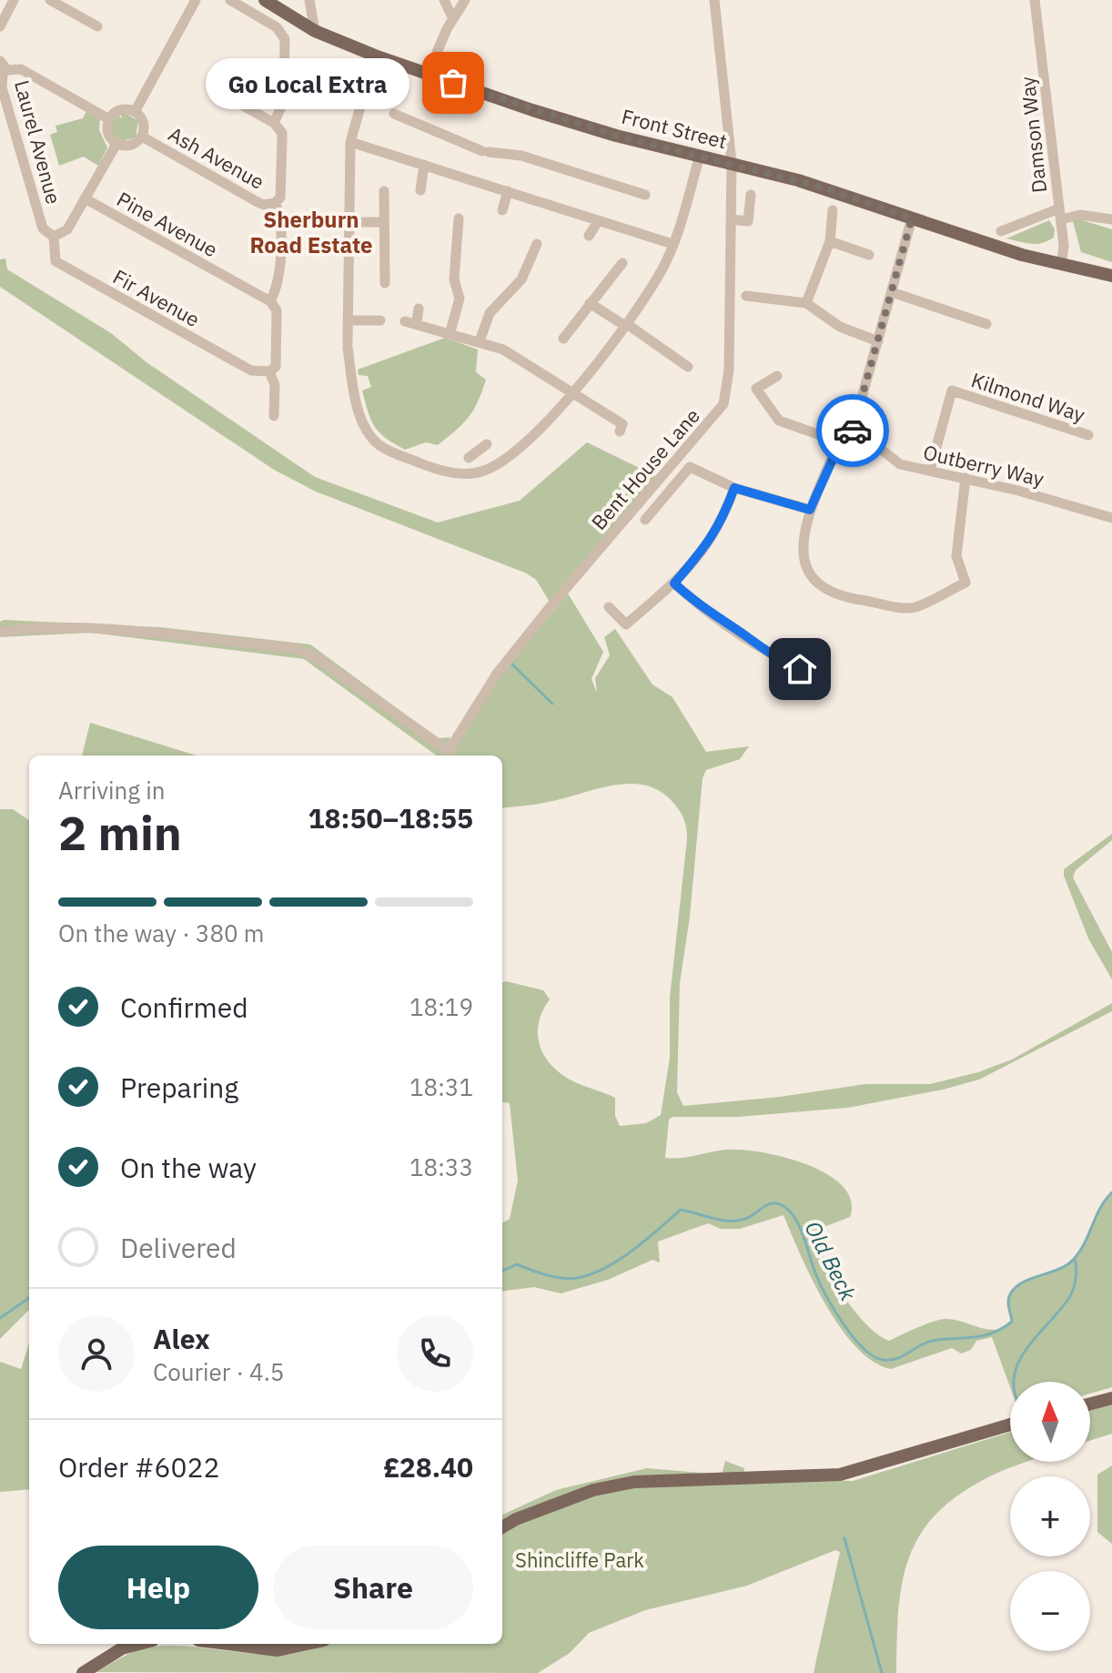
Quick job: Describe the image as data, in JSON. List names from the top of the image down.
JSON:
{
  "streets": {
    "main road": ["Front Street"],
    "street": [
      "Damson Way",
      "Laurel Avenue",
      "Ash Avenue",
      "Pine Avenue",
      "Fir Avenue",
      "Kilmond Way",
      "Outberry Way",
      "Bent House Lane"
    ]
  },
  "crossings": [
    ["Front Street", "Damson Way"],
    ["Front Street", "Bent House Lane"],
    ["Laurel Avenue", "Pine Avenue"],
    ["Laurel Avenue", "Fir Avenue"],
    ["Ash Avenue", "Pine Avenue"],
    ["Pine Avenue", "Fir Avenue"],
    ["Kilmond Way", "Outberry Way"]
  ],
  "districts": ["Sherburn Road Estate"],
  "water": ["Old Beck"],
  "parks": ["Shincliffe Park"],
  "places": ["Go Local Extra"],
  "north": "top",
  "page": {
    "bubble": "Go Local Extra",
    "heading": ["2 min", "Arriving in", "18:50–18:55"],
    "panel": [
      "Alex",
      "Courier · 4.5",
      "Order #6022",
      "£28.40"
    ],
    "bar": "On the way · 380 m",
    "list": [
      ["Confirmed", "18:19"],
      ["Preparing", "18:31"],
      ["On the way", "18:33"],
      "Delivered"
    ],
    "map_buttons": ["+", "−"],
    "buttons": ["Help", "Share"]
  }
}
